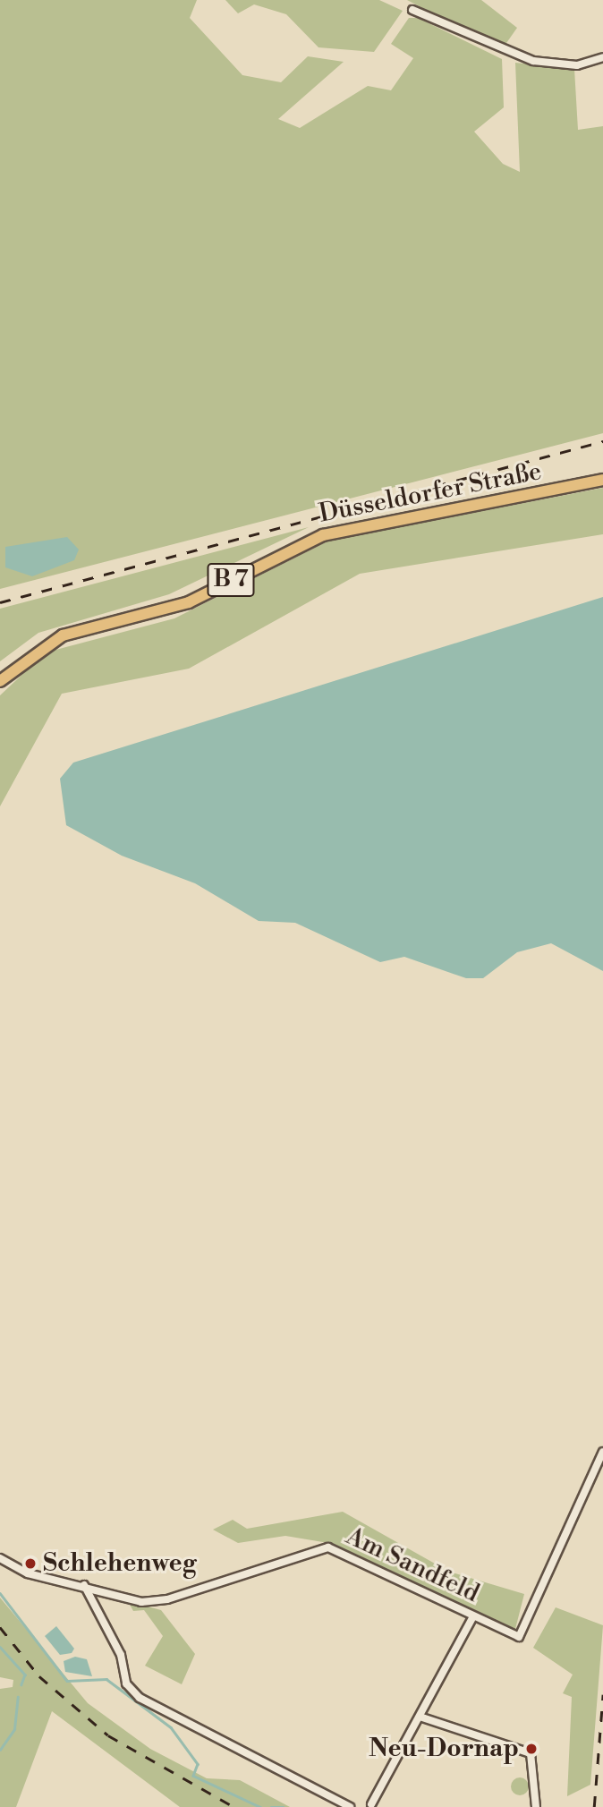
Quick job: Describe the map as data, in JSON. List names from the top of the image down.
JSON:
{
  "streets": {
    "main road": ["Düsseldorfer Straße", "B 7"],
    "street": ["Am Sandfeld"]
  },
  "places": ["Schlehenweg", "Neu-Dornap"]
}
